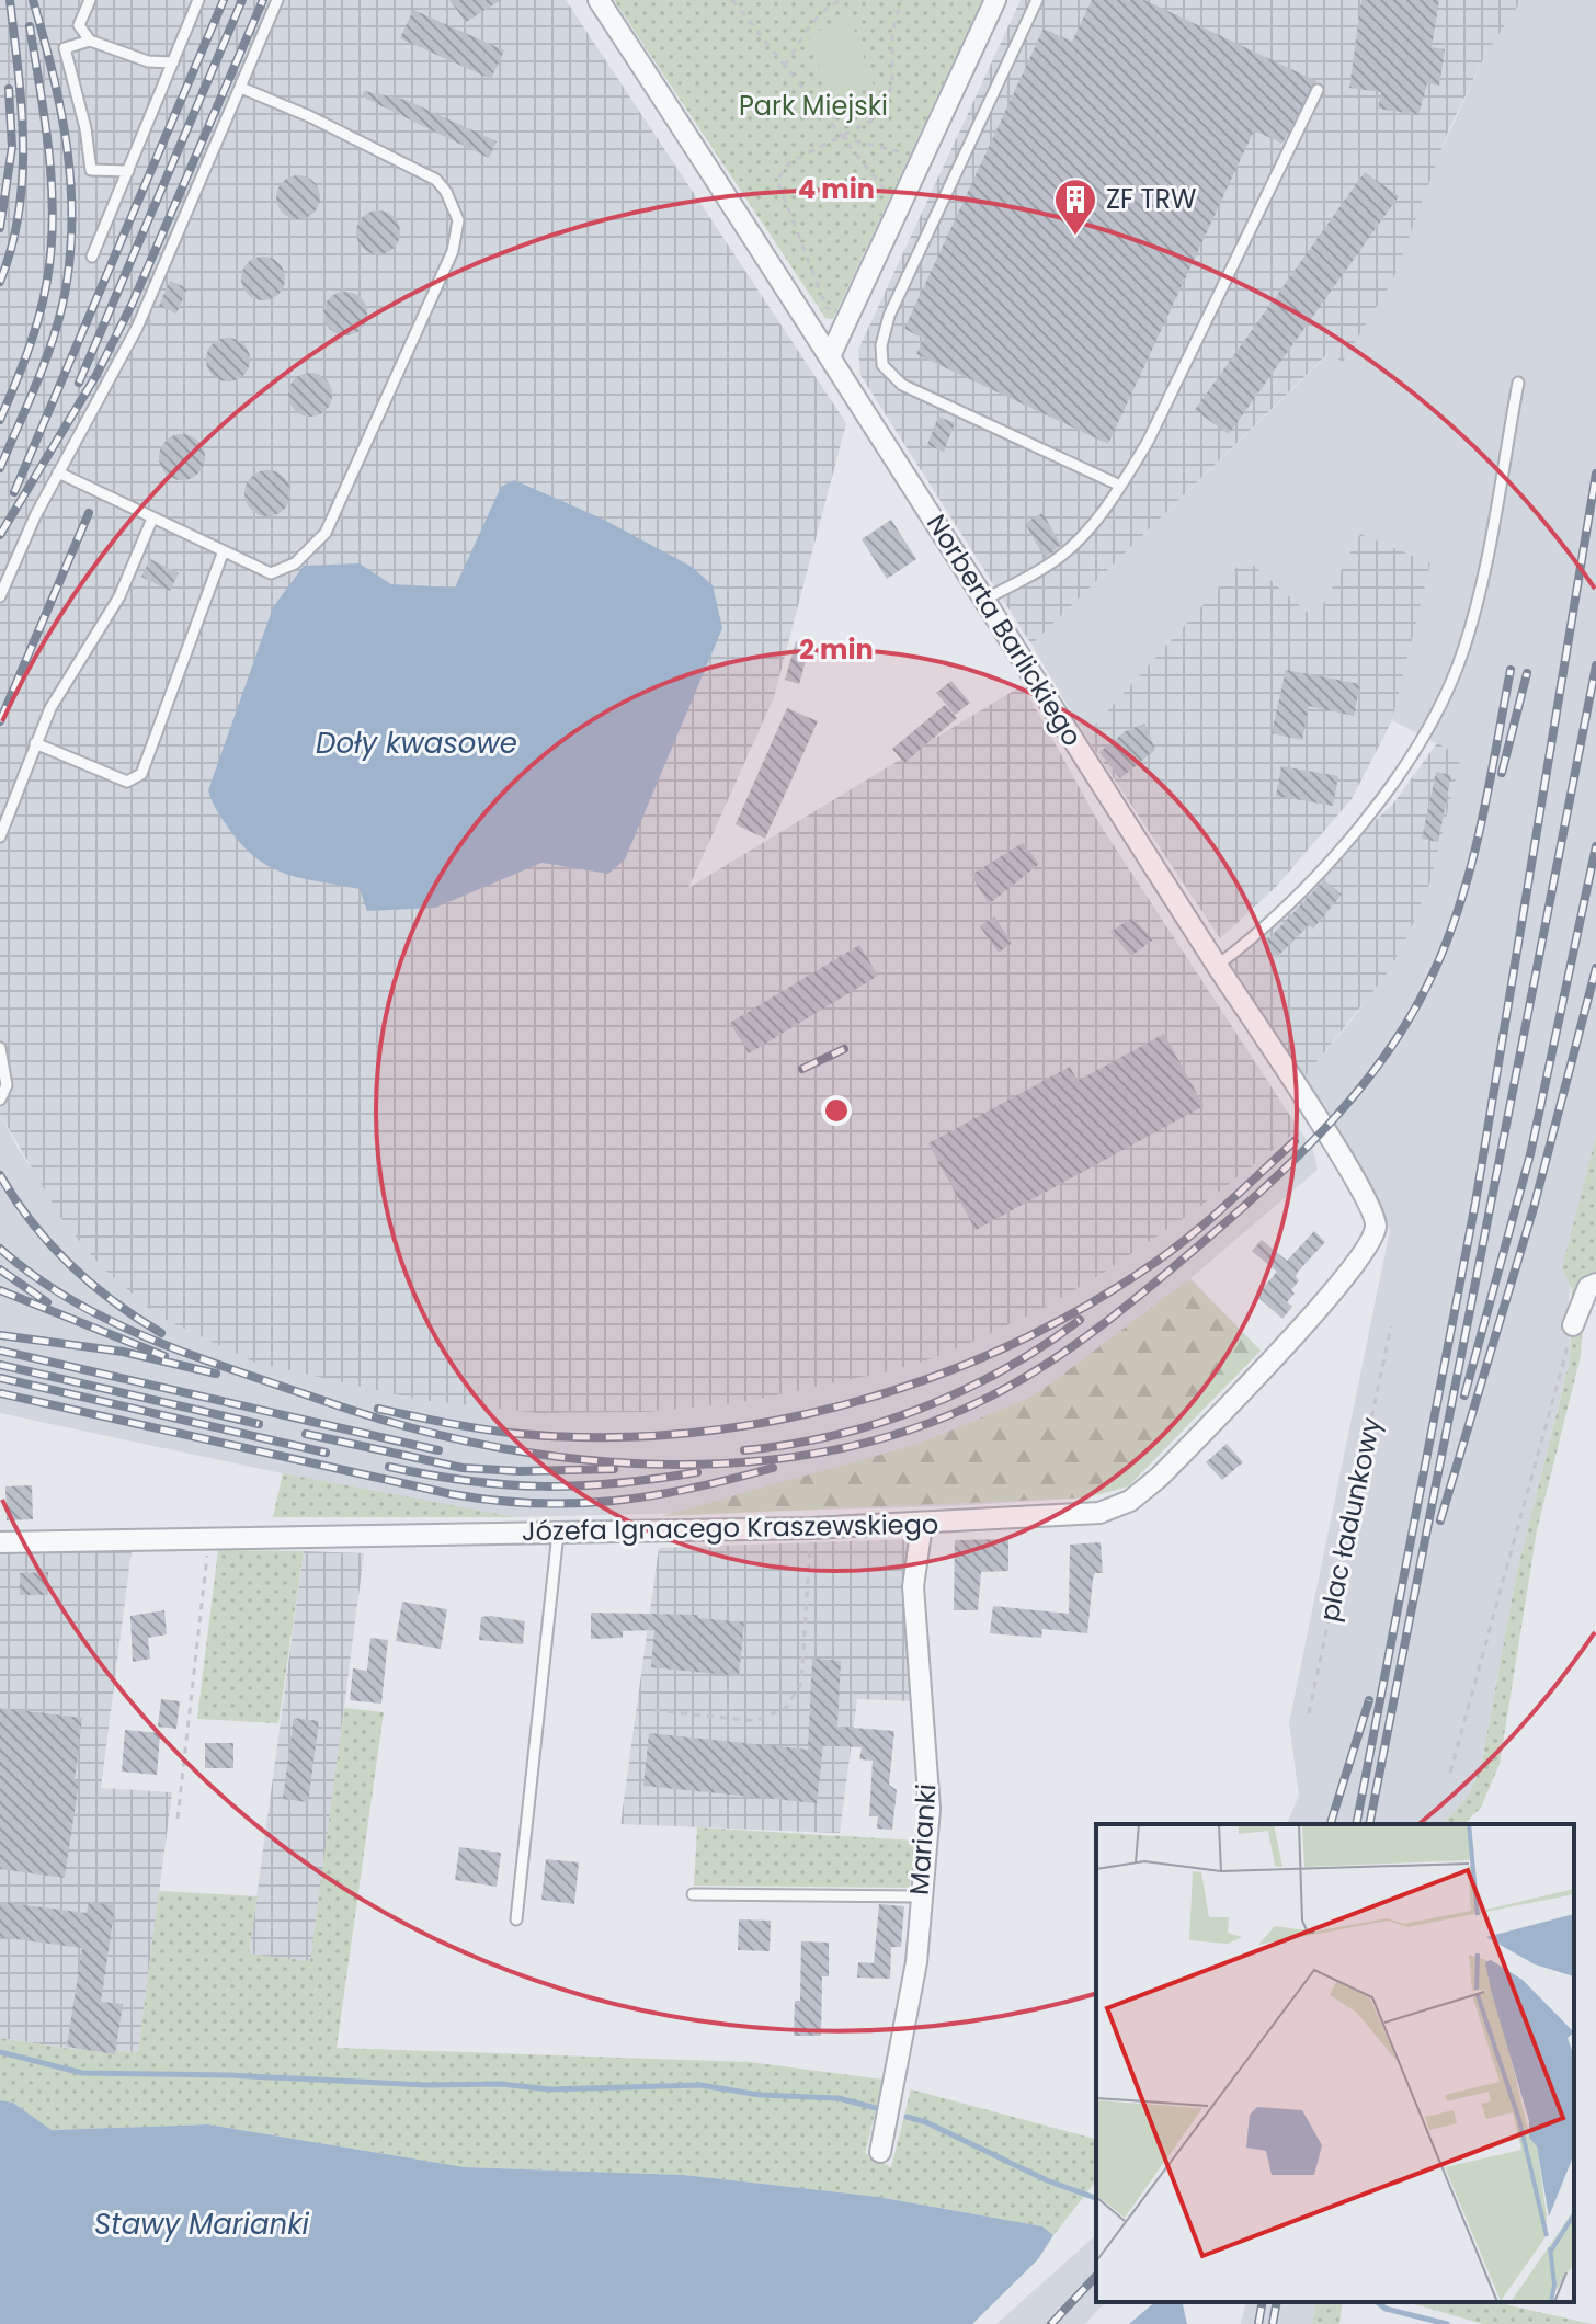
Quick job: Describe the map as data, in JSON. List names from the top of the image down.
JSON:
{
  "streets": {
    "street": ["Norberta Barlickiego", "Józefa Ignacego Kraszewskiego", "Marianki"],
    "path": ["plac ładunkowy"]
  },
  "crossings": [
    ["Norberta Barlickiego", "Józefa Ignacego Kraszewskiego"],
    ["Józefa Ignacego Kraszewskiego", "Marianki"]
  ],
  "water": ["Doły kwasowe", "Stawy Marianki"],
  "parks": ["Park Miejski"],
  "places": {
    "building": ["ZF TRW"]
  },
  "rings": ["4 min", "2 min"]
}
